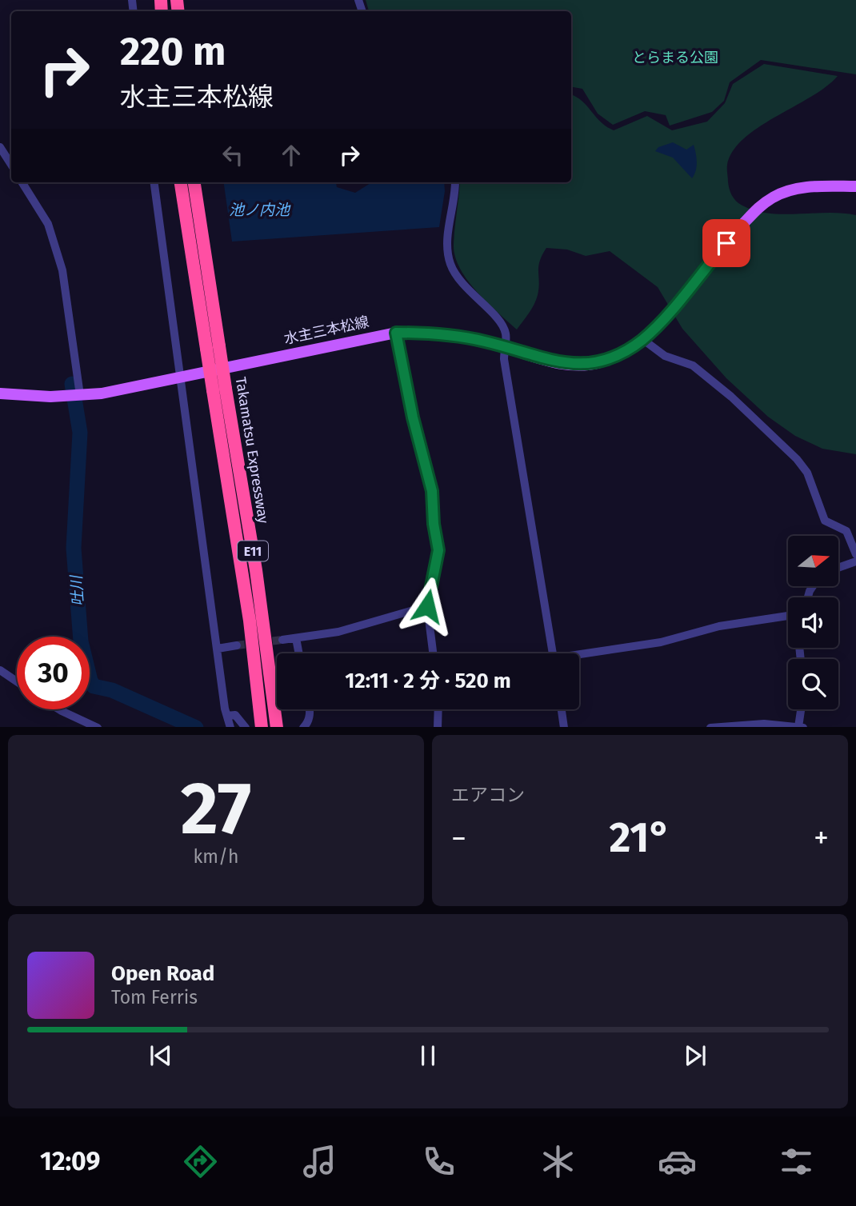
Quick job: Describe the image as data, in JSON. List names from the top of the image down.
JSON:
{
  "streets": {
    "highway": ["Takamatsu Expressway", "E11"],
    "main road": ["水主三本松線"]
  },
  "water": ["池ノ内池", "吐川"],
  "parks": ["とらまる公園"],
  "north": "right",
  "page": {
    "turn": ["220 m", "水主三本松線"],
    "limit": "30",
    "trip": "12:11 · 2 分 · 520 m",
    "tile": [
      ["27", "km/h"],
      "エアコン"
    ],
    "heat": ["−", "21°", "+"],
    "song": ["Open Road", "Tom Ferris"],
    "tabs": "12:09"
  }
}
